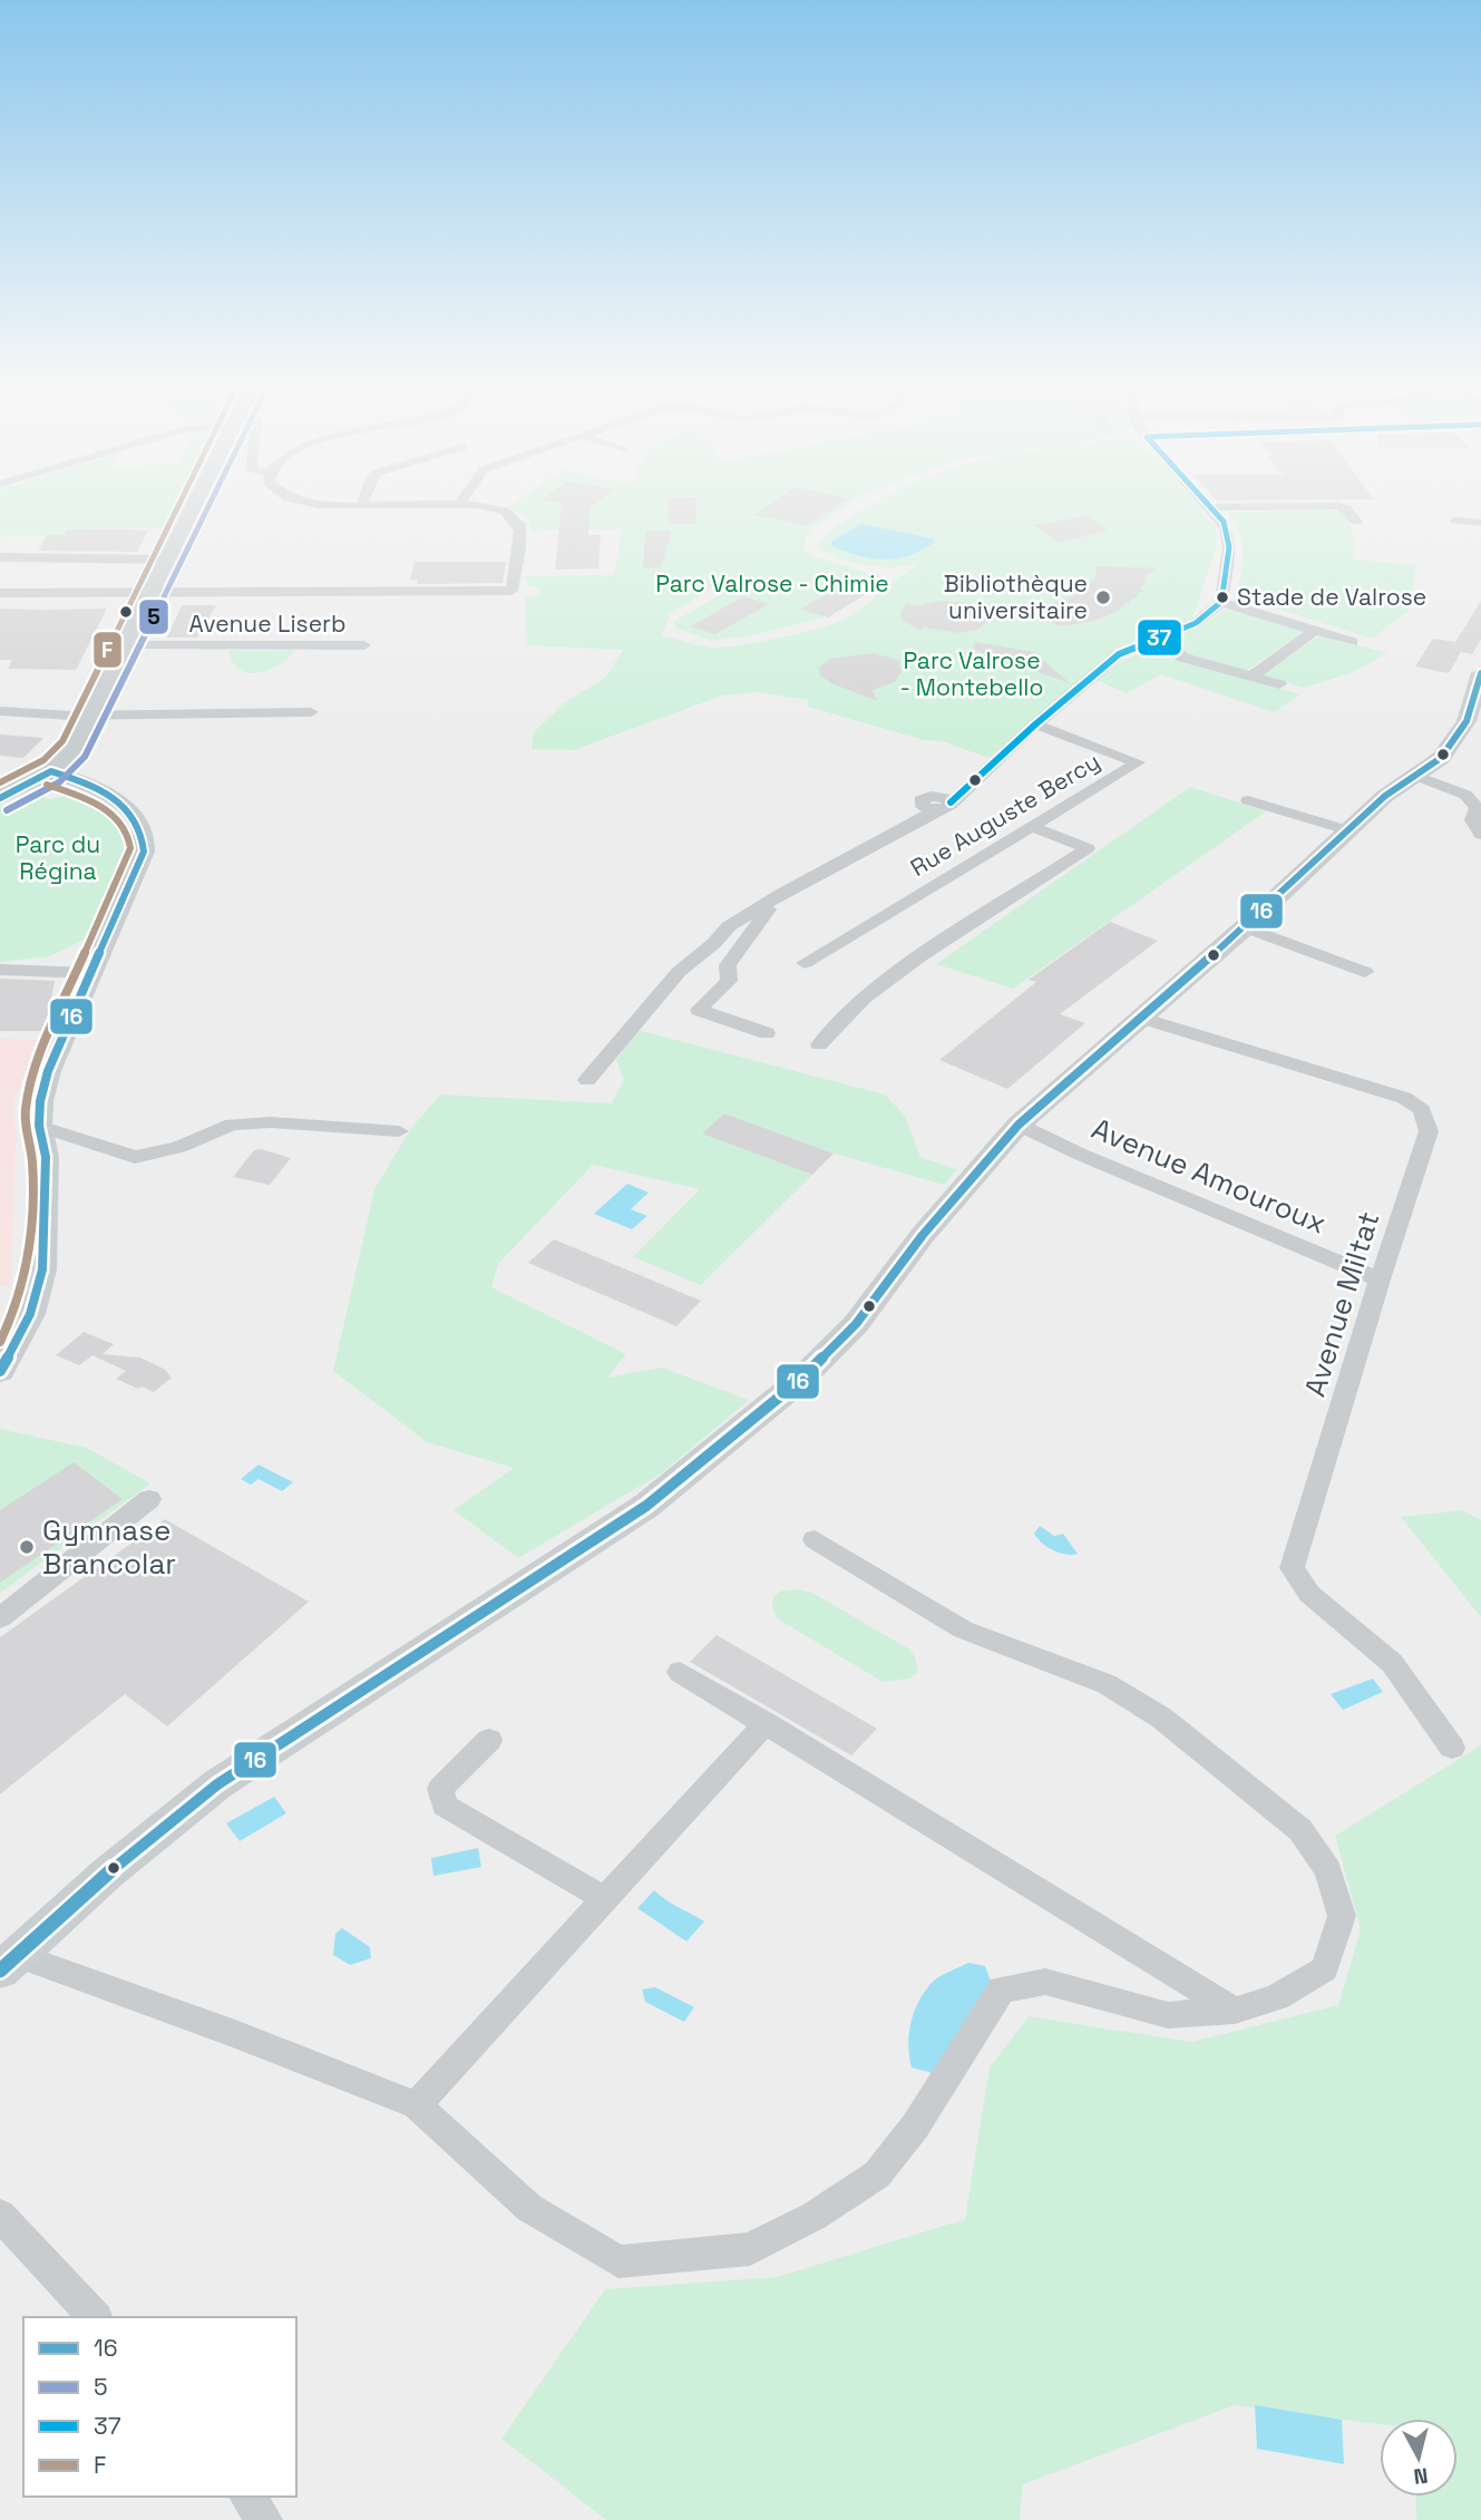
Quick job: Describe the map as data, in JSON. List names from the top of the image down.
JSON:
{
  "streets": {
    "street": [
      "Avenue Liserb",
      "Rue Auguste Bercy",
      "Avenue Amouroux",
      "Avenue Miltat"
    ]
  },
  "crossings": [
    ["Avenue Amouroux", "Avenue Miltat"]
  ],
  "parks": ["Parc Valrose - Chimie", "Parc Valrose - Montebello", "Parc du Régina"],
  "places": ["Bibliothèque universitaire", "Stade de Valrose", "Gymnase Brancolar"],
  "lines": [
    "transit line 5",
    "transit line 37",
    "transit line F",
    "transit line 16"
  ],
  "legend": [
    "16",
    "5",
    "37",
    "F"
  ],
  "north": "bottom"
}
